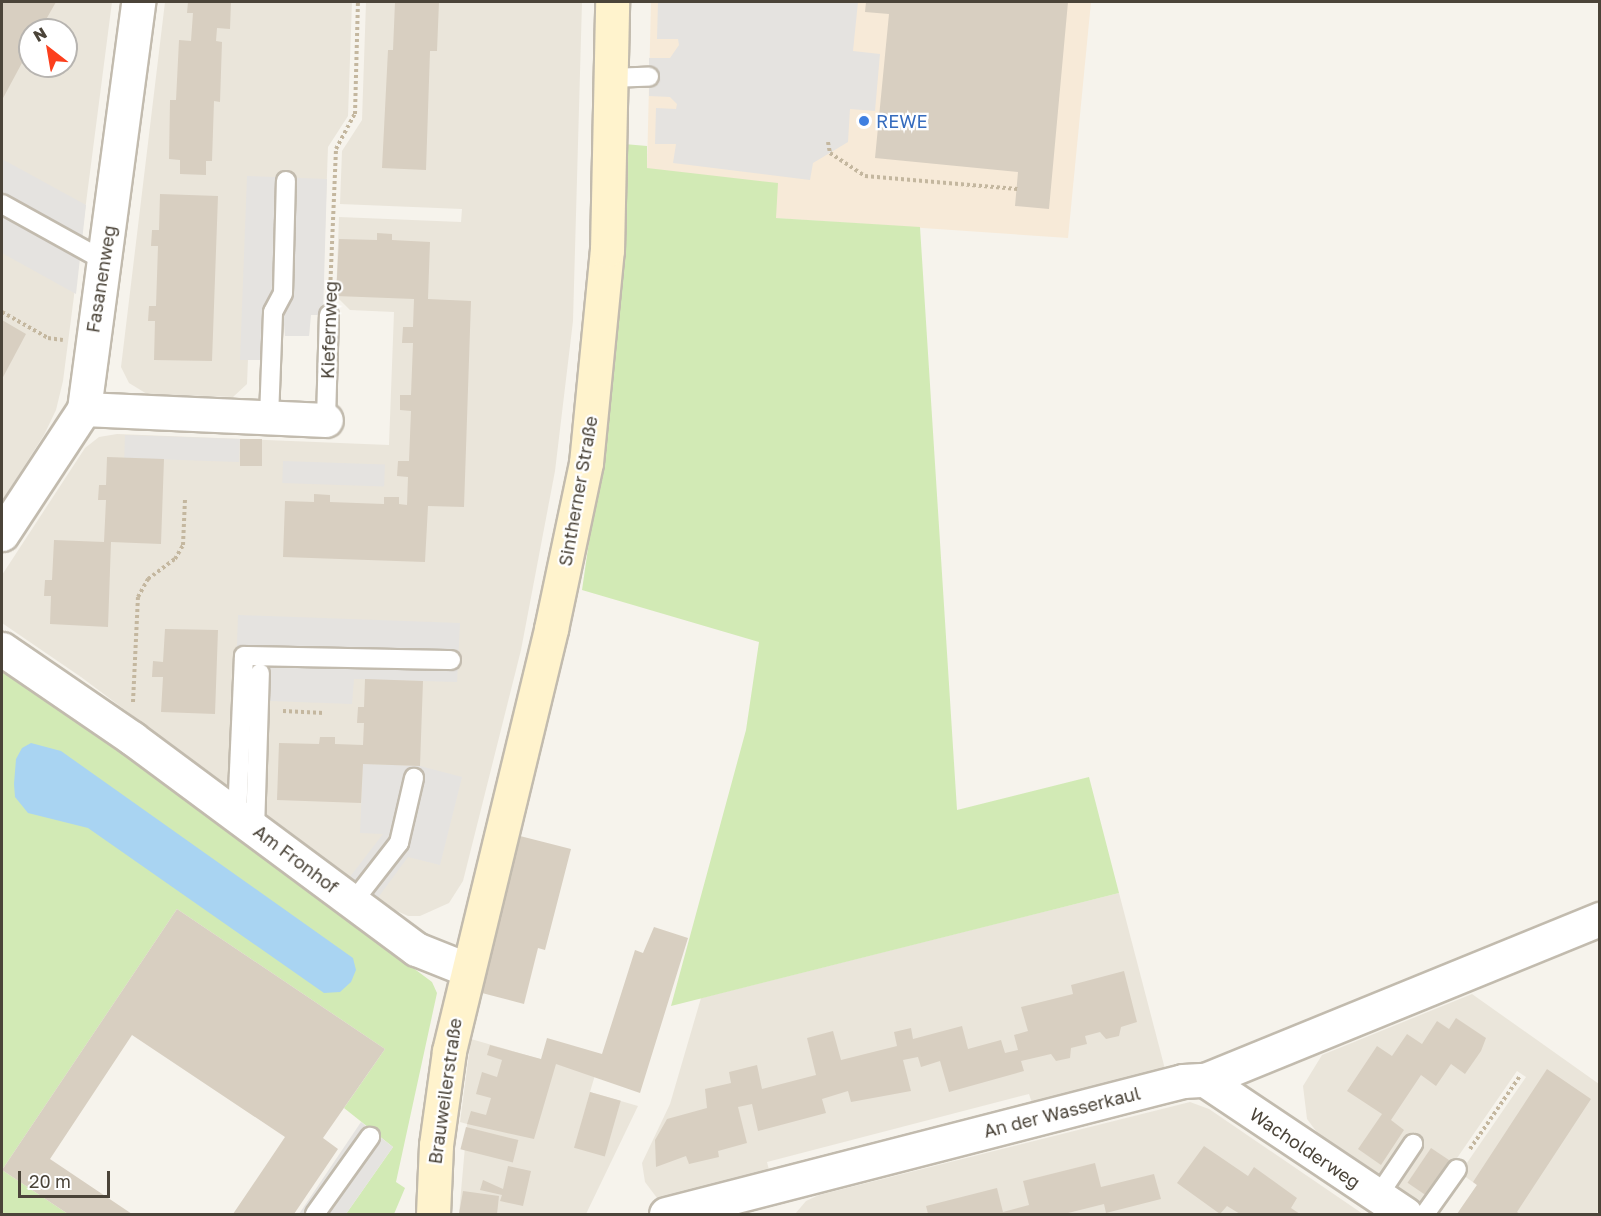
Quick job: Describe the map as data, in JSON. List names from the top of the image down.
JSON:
{
  "streets": {
    "street": [
      "Fasanenweg",
      "Kiefernweg",
      "Sintherner Straße",
      "Am Fronhof",
      "Brauweilerstraße",
      "An der Wasserkaul",
      "Wacholderweg"
    ]
  },
  "crossings": [
    ["Fasanenweg", "Kiefernweg"],
    ["Sintherner Straße", "Am Fronhof"],
    ["Sintherner Straße", "Brauweilerstraße"],
    ["Am Fronhof", "Brauweilerstraße"],
    ["An der Wasserkaul", "Wacholderweg"]
  ],
  "places": ["REWE"],
  "scale_bar": "20 m",
  "north": "top left"
}
